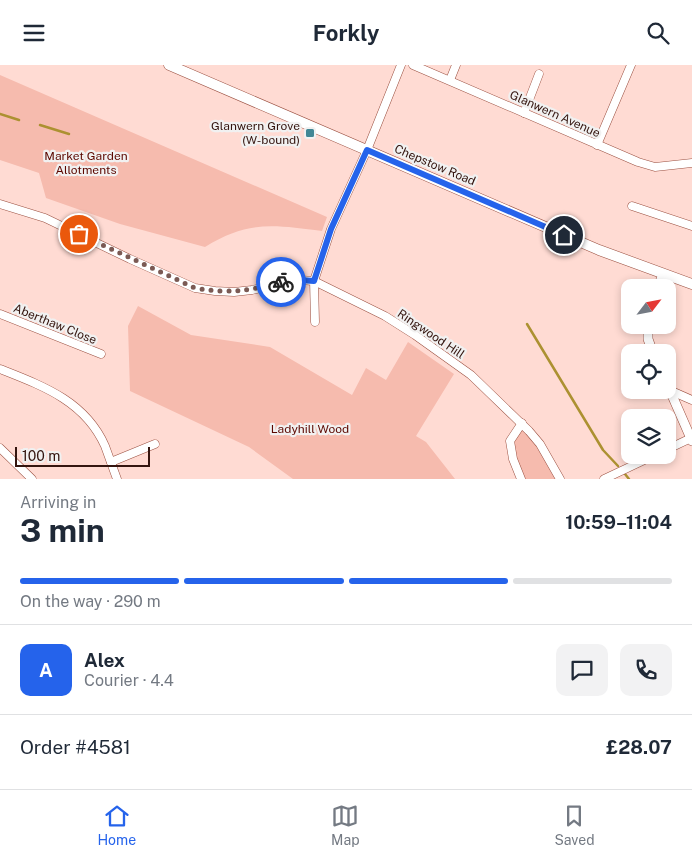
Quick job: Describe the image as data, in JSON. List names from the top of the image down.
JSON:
{
  "streets": {
    "main road": ["Chepstow Road"],
    "street": ["Glanwern Avenue", "Aberthaw Close", "Ringwood Hill"]
  },
  "parks": ["Market Garden Allotments", "Ladyhill Wood"],
  "places": {
    "transit": ["Glanwern Grove (W-bound)"]
  },
  "scale_bar": "100 m",
  "north": "top right",
  "page": {
    "header": "Forkly",
    "scale": "100 m",
    "heading": ["3 min", "Arriving in", "10:59–11:04"],
    "panel": [
      "Alex",
      "Courier · 4.4",
      "Order #4581",
      "£28.07"
    ],
    "bar": "On the way · 290 m",
    "round": "A",
    "tabs": ["Home", "Map", "Saved"]
  }
}
